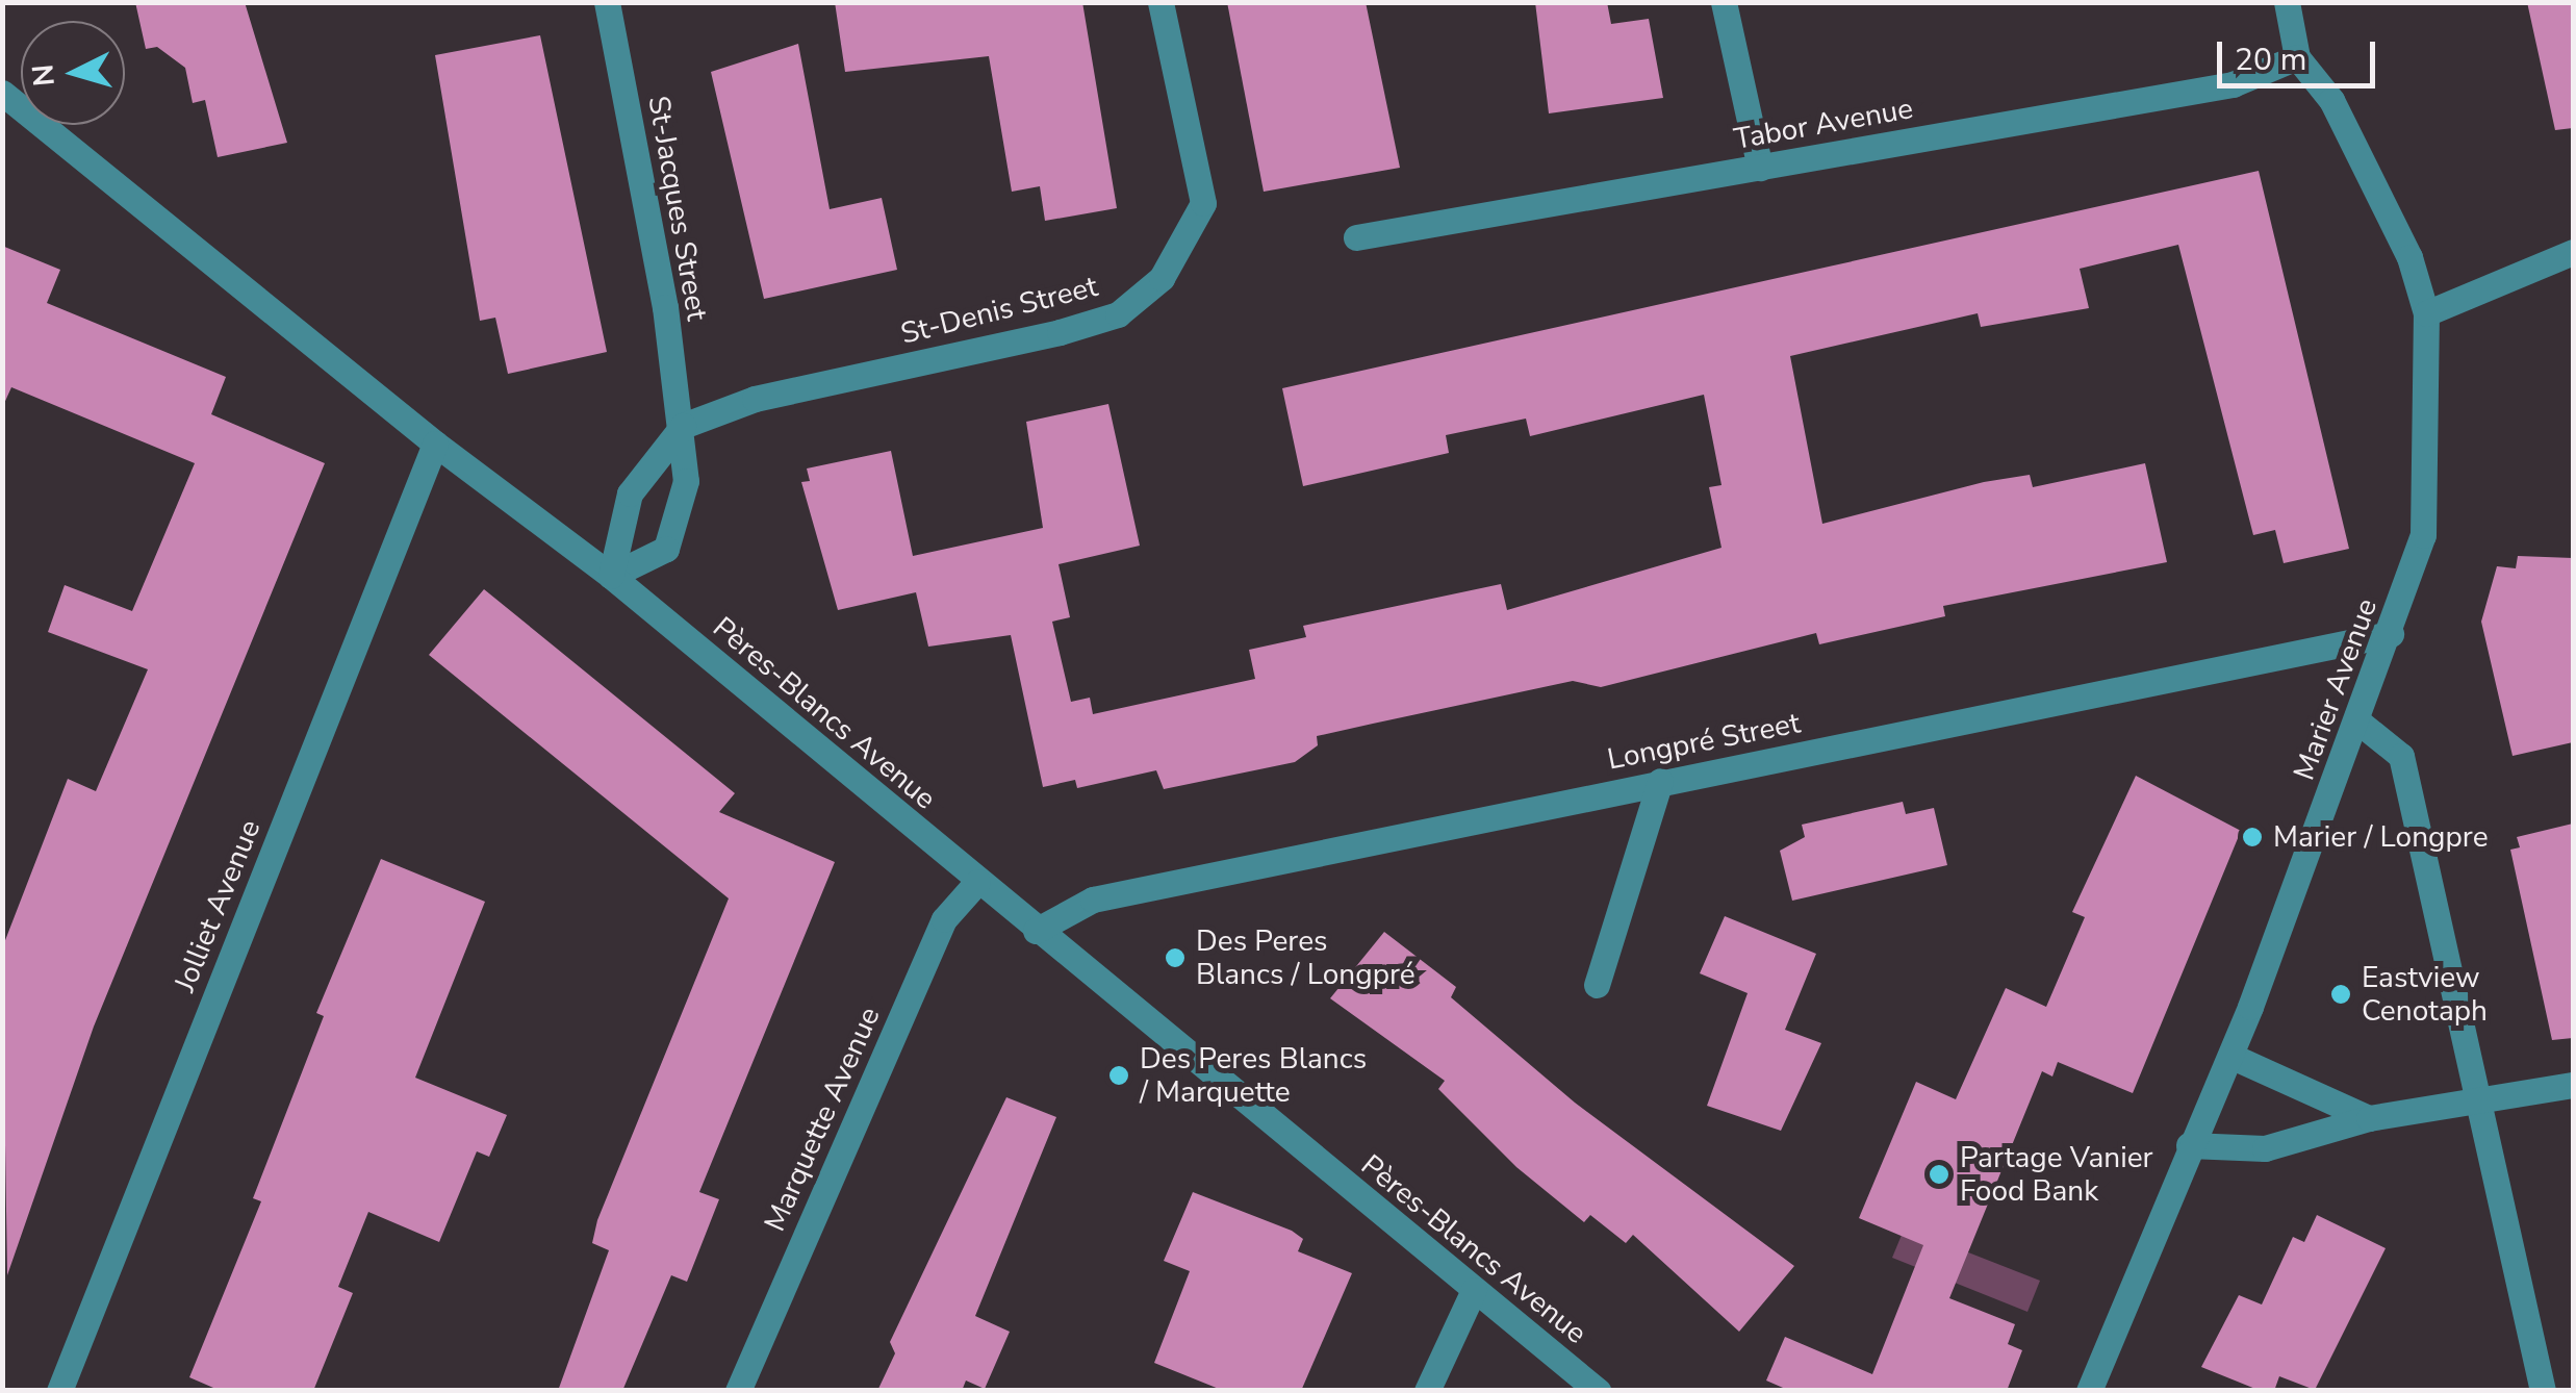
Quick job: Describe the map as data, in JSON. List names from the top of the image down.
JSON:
{
  "streets": {
    "street": [
      "Tabor Avenue",
      "St-Jacques Street",
      "St-Denis Street",
      "Marier Avenue",
      "Pères-Blancs Avenue",
      "Longpré Street",
      "Jolliet Avenue",
      "Marquette Avenue"
    ]
  },
  "crossings": [
    ["Tabor Avenue", "Marier Avenue"],
    ["St-Jacques Street", "St-Denis Street"],
    ["St-Jacques Street", "Pères-Blancs Avenue"],
    ["Marier Avenue", "Longpré Street"],
    ["Pères-Blancs Avenue", "Longpré Street"],
    ["Pères-Blancs Avenue", "Jolliet Avenue"],
    ["Pères-Blancs Avenue", "Marquette Avenue"]
  ],
  "places": [
    "Marier / Longpre",
    "Des Peres Blancs / Longpré",
    "Eastview Cenotaph",
    "Des Peres Blancs / Marquette",
    "Partage Vanier Food Bank"
  ],
  "scale_bar": "20 m",
  "north": "left"
}
